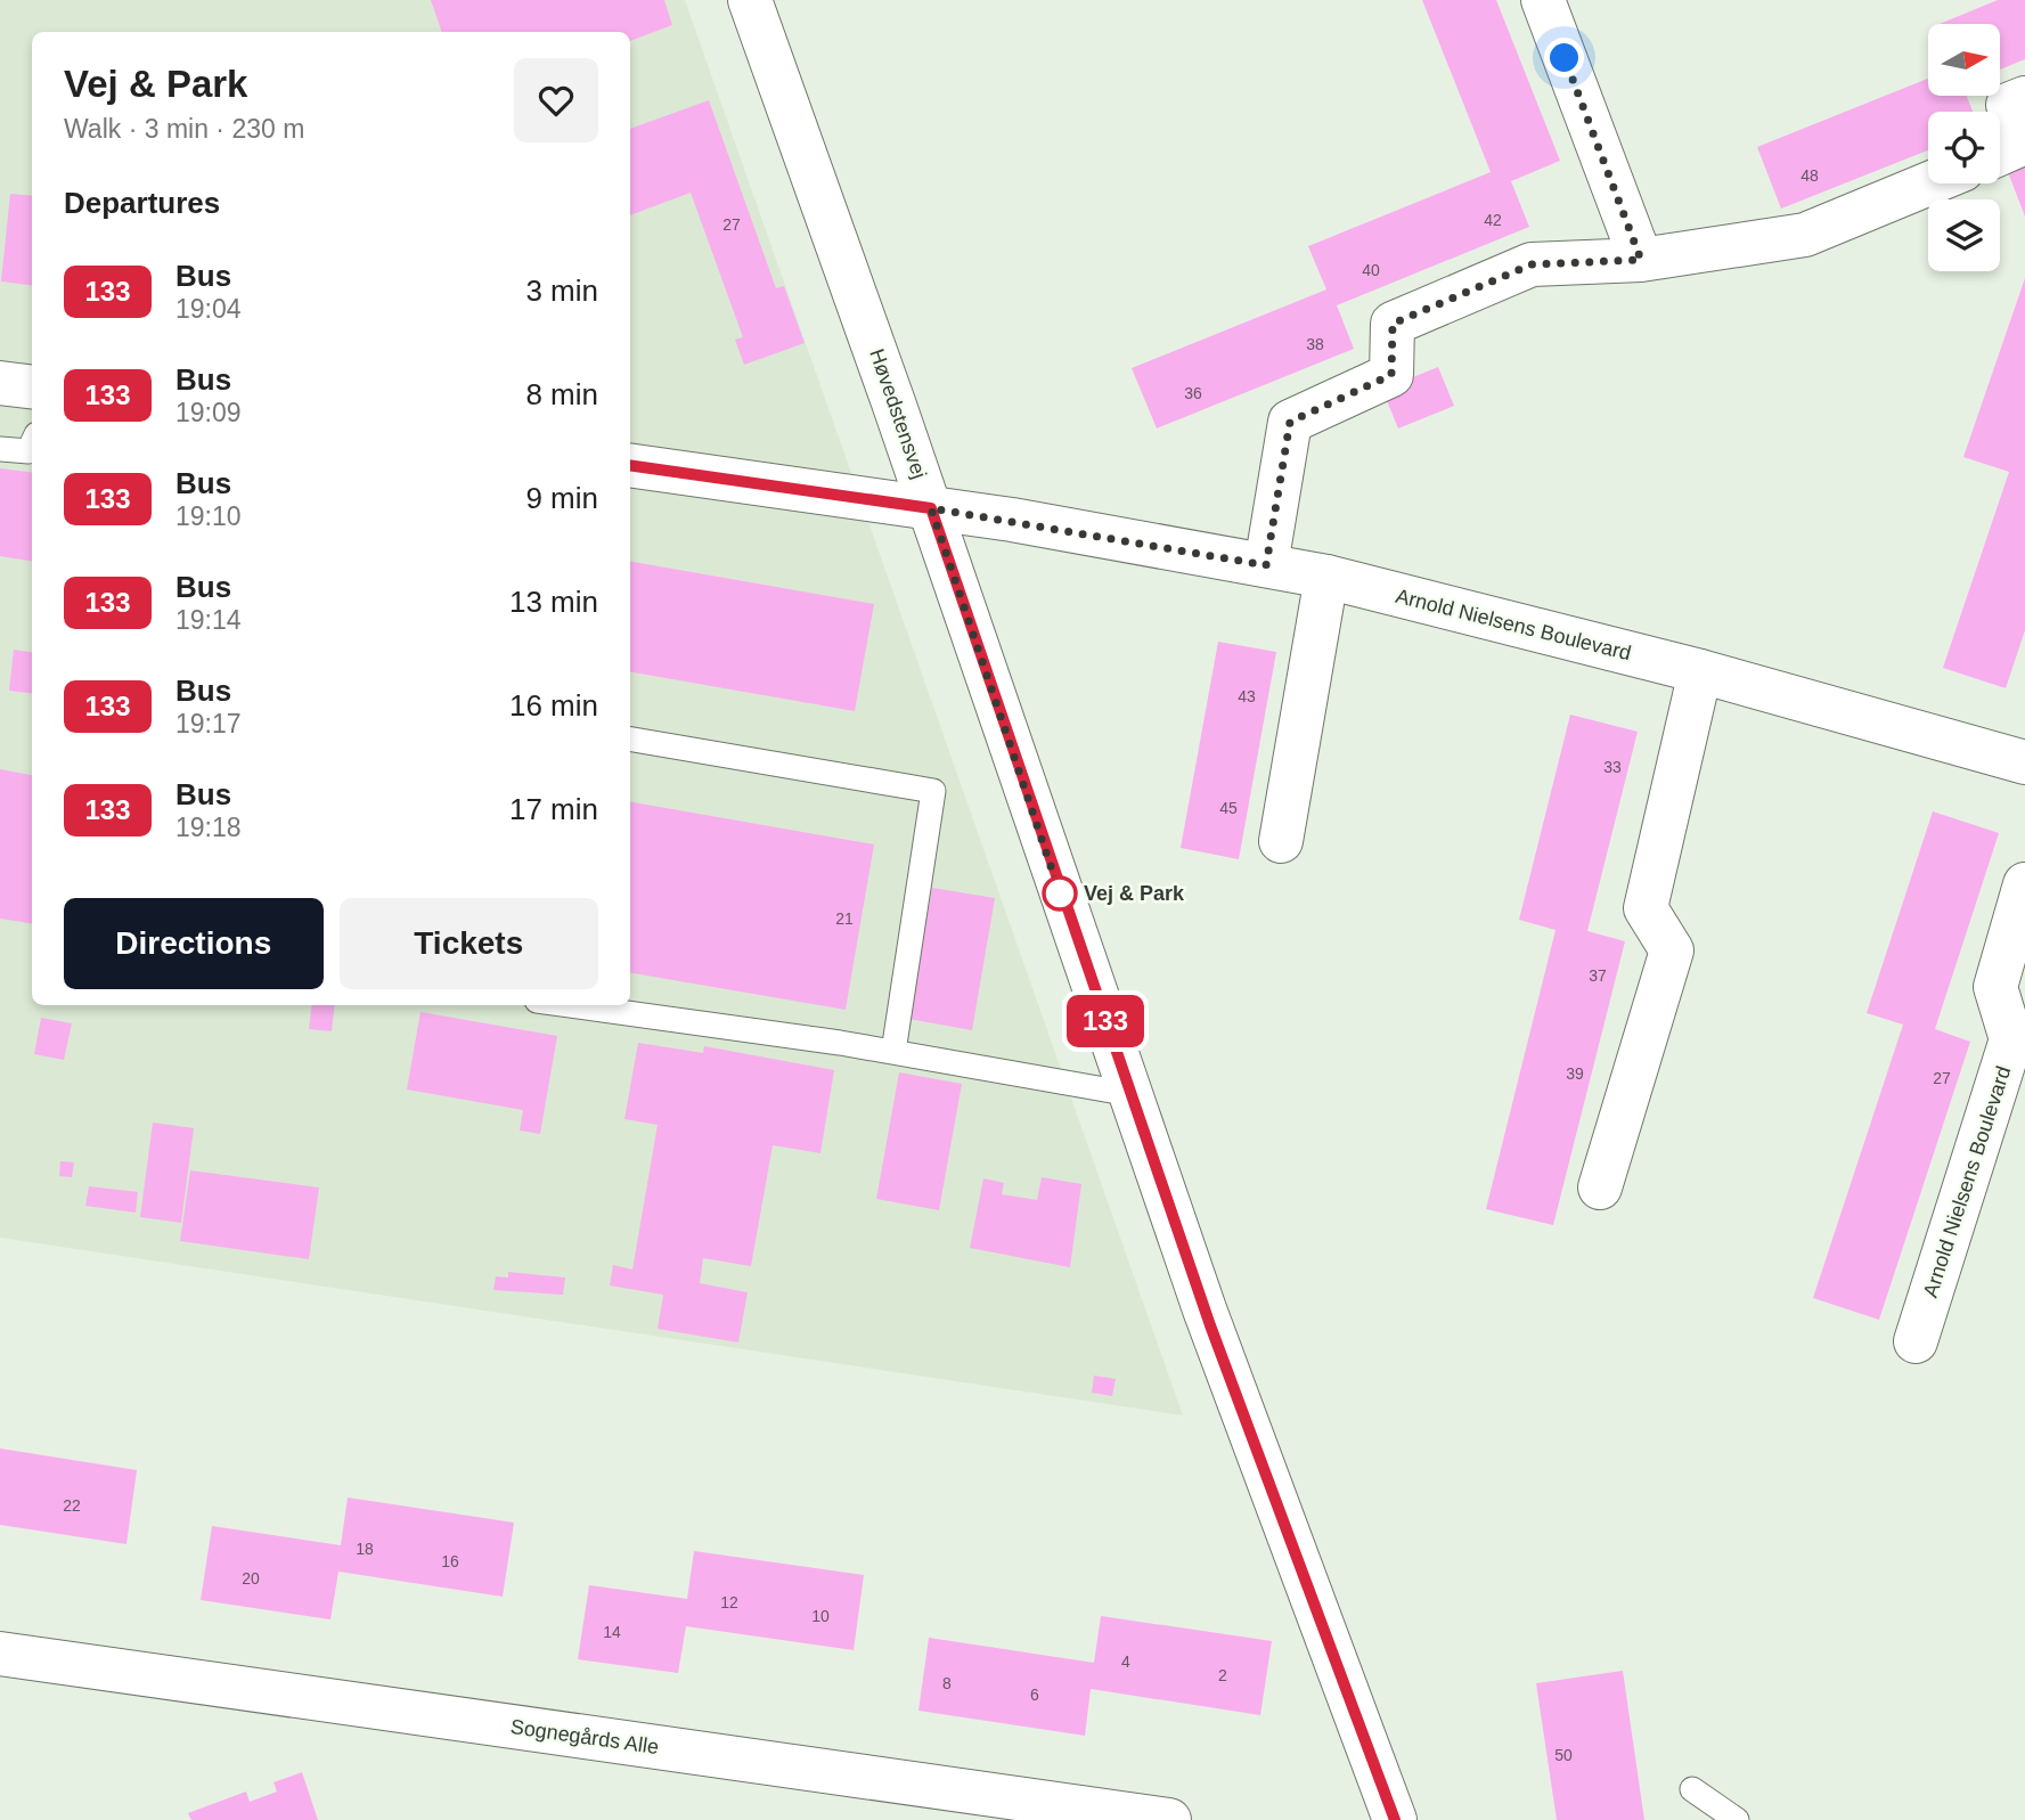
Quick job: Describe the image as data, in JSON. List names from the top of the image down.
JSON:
{
  "streets": {
    "street": ["Høvedstensvej", "Arnold Nielsens Boulevard", "Sognegårds Alle"]
  },
  "crossings": [
    ["Høvedstensvej", "Arnold Nielsens Boulevard"]
  ],
  "places": ["Vej & Park"],
  "lines": ["bus line 133"],
  "house_numbers": [
    "48",
    "42",
    "27",
    "40",
    "38",
    "36",
    "43",
    "33",
    "45",
    "21",
    "37",
    "39",
    "27",
    "22",
    "18",
    "16",
    "20",
    "12",
    "10",
    "14",
    "4",
    "2",
    "8",
    "6",
    "50"
  ],
  "north": "right",
  "page": {
    "on_map": "133",
    "heading": [
      ["Vej & Park", "Walk · 3 min · 230 m"],
      "Departures"
    ],
    "list": [
      {
        "mark": "133",
        "name": "Bus",
        "note": "19:04",
        "value": "3 min"
      },
      {
        "mark": "133",
        "name": "Bus",
        "note": "19:09",
        "value": "8 min"
      },
      {
        "mark": "133",
        "name": "Bus",
        "note": "19:10",
        "value": "9 min"
      },
      {
        "mark": "133",
        "name": "Bus",
        "note": "19:14",
        "value": "13 min"
      },
      {
        "mark": "133",
        "name": "Bus",
        "note": "19:17",
        "value": "16 min"
      },
      {
        "mark": "133",
        "name": "Bus",
        "note": "19:18",
        "value": "17 min"
      }
    ],
    "buttons": ["Directions", "Tickets"]
  }
}
